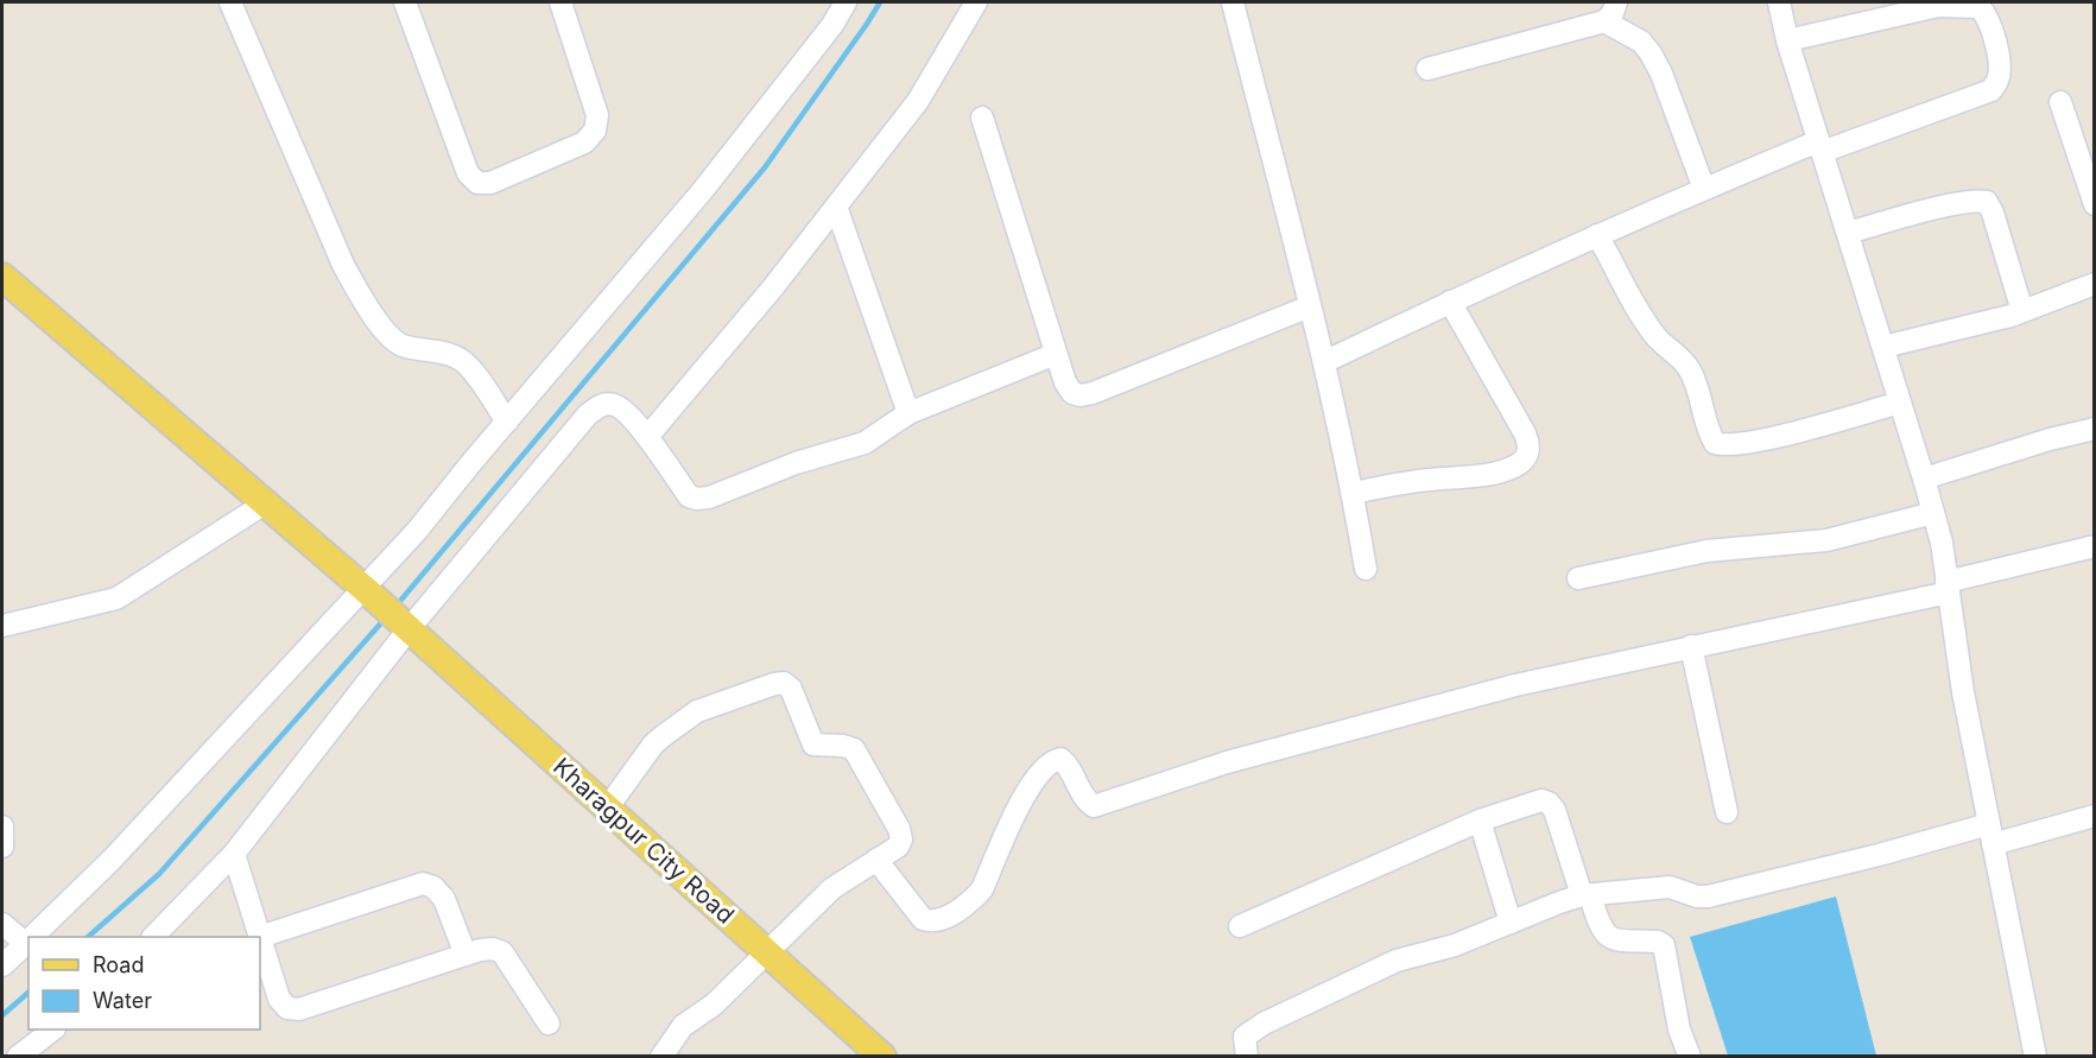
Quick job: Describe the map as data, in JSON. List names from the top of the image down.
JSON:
{
  "streets": {
    "main road": ["Kharagpur City Road"]
  },
  "legend": ["Road", "Water"]
}
